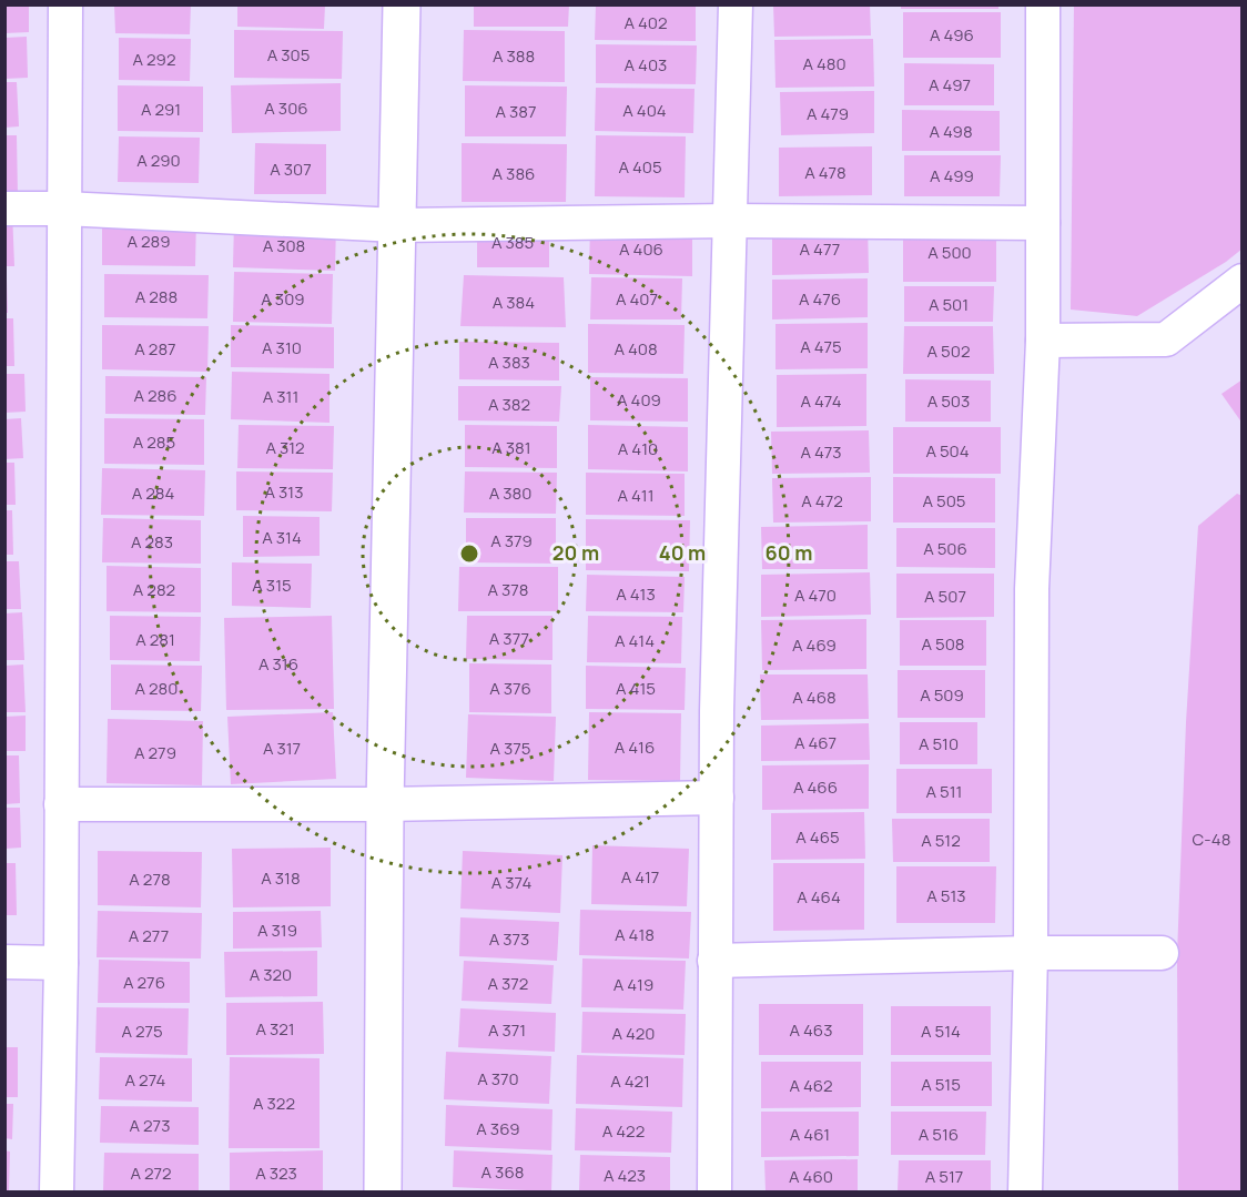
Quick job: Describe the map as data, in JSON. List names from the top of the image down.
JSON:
{
  "house_numbers": [
    "A 402",
    "A 496",
    "A 305",
    "A 388",
    "A 292",
    "A 480",
    "A 403",
    "A 497",
    "A 306",
    "A 291",
    "A 404",
    "A 387",
    "A 479",
    "A 498",
    "A 290",
    "A 405",
    "A 307",
    "A 478",
    "A 386",
    "A 499",
    "A 289",
    "A 385",
    "A 308",
    "A 406",
    "A 477",
    "A 500",
    "A 288",
    "A 309",
    "A 407",
    "A 476",
    "A 384",
    "A 501",
    "A 475",
    "A 310",
    "A 287",
    "A 408",
    "A 502",
    "A 383",
    "A 286",
    "A 311",
    "A 409",
    "A 474",
    "A 503",
    "A 382",
    "A 285",
    "A 312",
    "A 381",
    "A 410",
    "A 504",
    "A 473",
    "A 313",
    "A 284",
    "A 380",
    "A 411",
    "A 472",
    "A 505",
    "A 314",
    "A 379",
    "A 283",
    "A 506",
    "A 315",
    "A 282",
    "A 378",
    "A 413",
    "A 470",
    "A 507",
    "A 377",
    "A 281",
    "A 414",
    "A 508",
    "A 469",
    "A 316",
    "A 280",
    "A 376",
    "A 415",
    "A 509",
    "A 468",
    "A 467",
    "A 510",
    "A 416",
    "A 317",
    "A 375",
    "A 279",
    "A 466",
    "A 511",
    "A 465",
    "C-48",
    "A 512",
    "A 417",
    "A 318",
    "A 278",
    "A 374",
    "A 513",
    "A 464",
    "A 319",
    "A 418",
    "A 277",
    "A 373",
    "A 320",
    "A 276",
    "A 372",
    "A 419",
    "A 321",
    "A 371",
    "A 463",
    "A 275",
    "A 514",
    "A 420",
    "A 370",
    "A 274",
    "A 421",
    "A 515",
    "A 462",
    "A 322",
    "A 273",
    "A 369",
    "A 422",
    "A 461",
    "A 516",
    "A 368",
    "A 272",
    "A 323",
    "A 423",
    "A 460",
    "A 517"
  ],
  "rings": ["20 m", "40 m", "60 m"]
}
